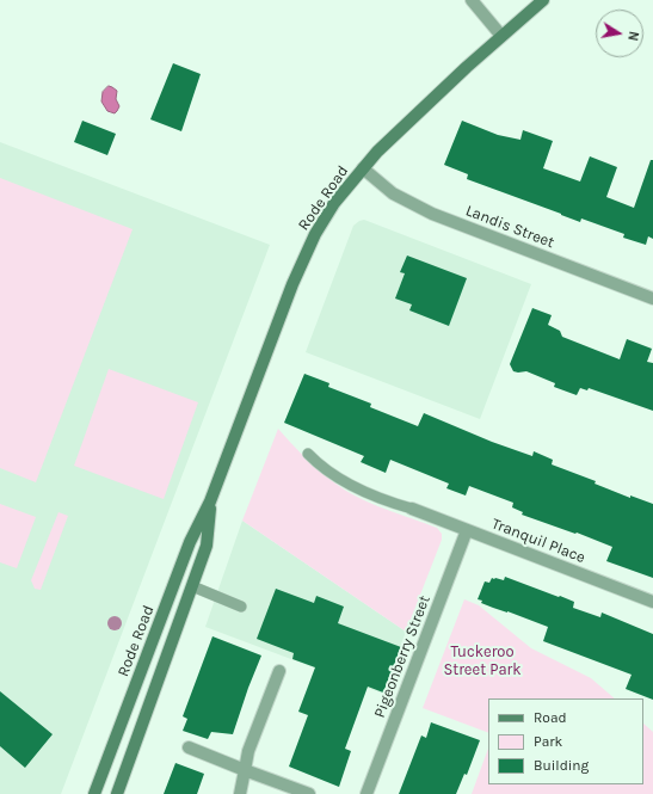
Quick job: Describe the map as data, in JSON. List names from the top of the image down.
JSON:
{
  "streets": {
    "main road": ["Rode Road"],
    "street": ["Landis Street", "Tranquil Place", "Pigeonberry Street"]
  },
  "crossings": [
    ["Rode Road", "Landis Street"],
    ["Tranquil Place", "Pigeonberry Street"]
  ],
  "parks": ["Tuckeroo Street Park"],
  "legend": ["Road", "Park", "Building"],
  "north": "right"
}
